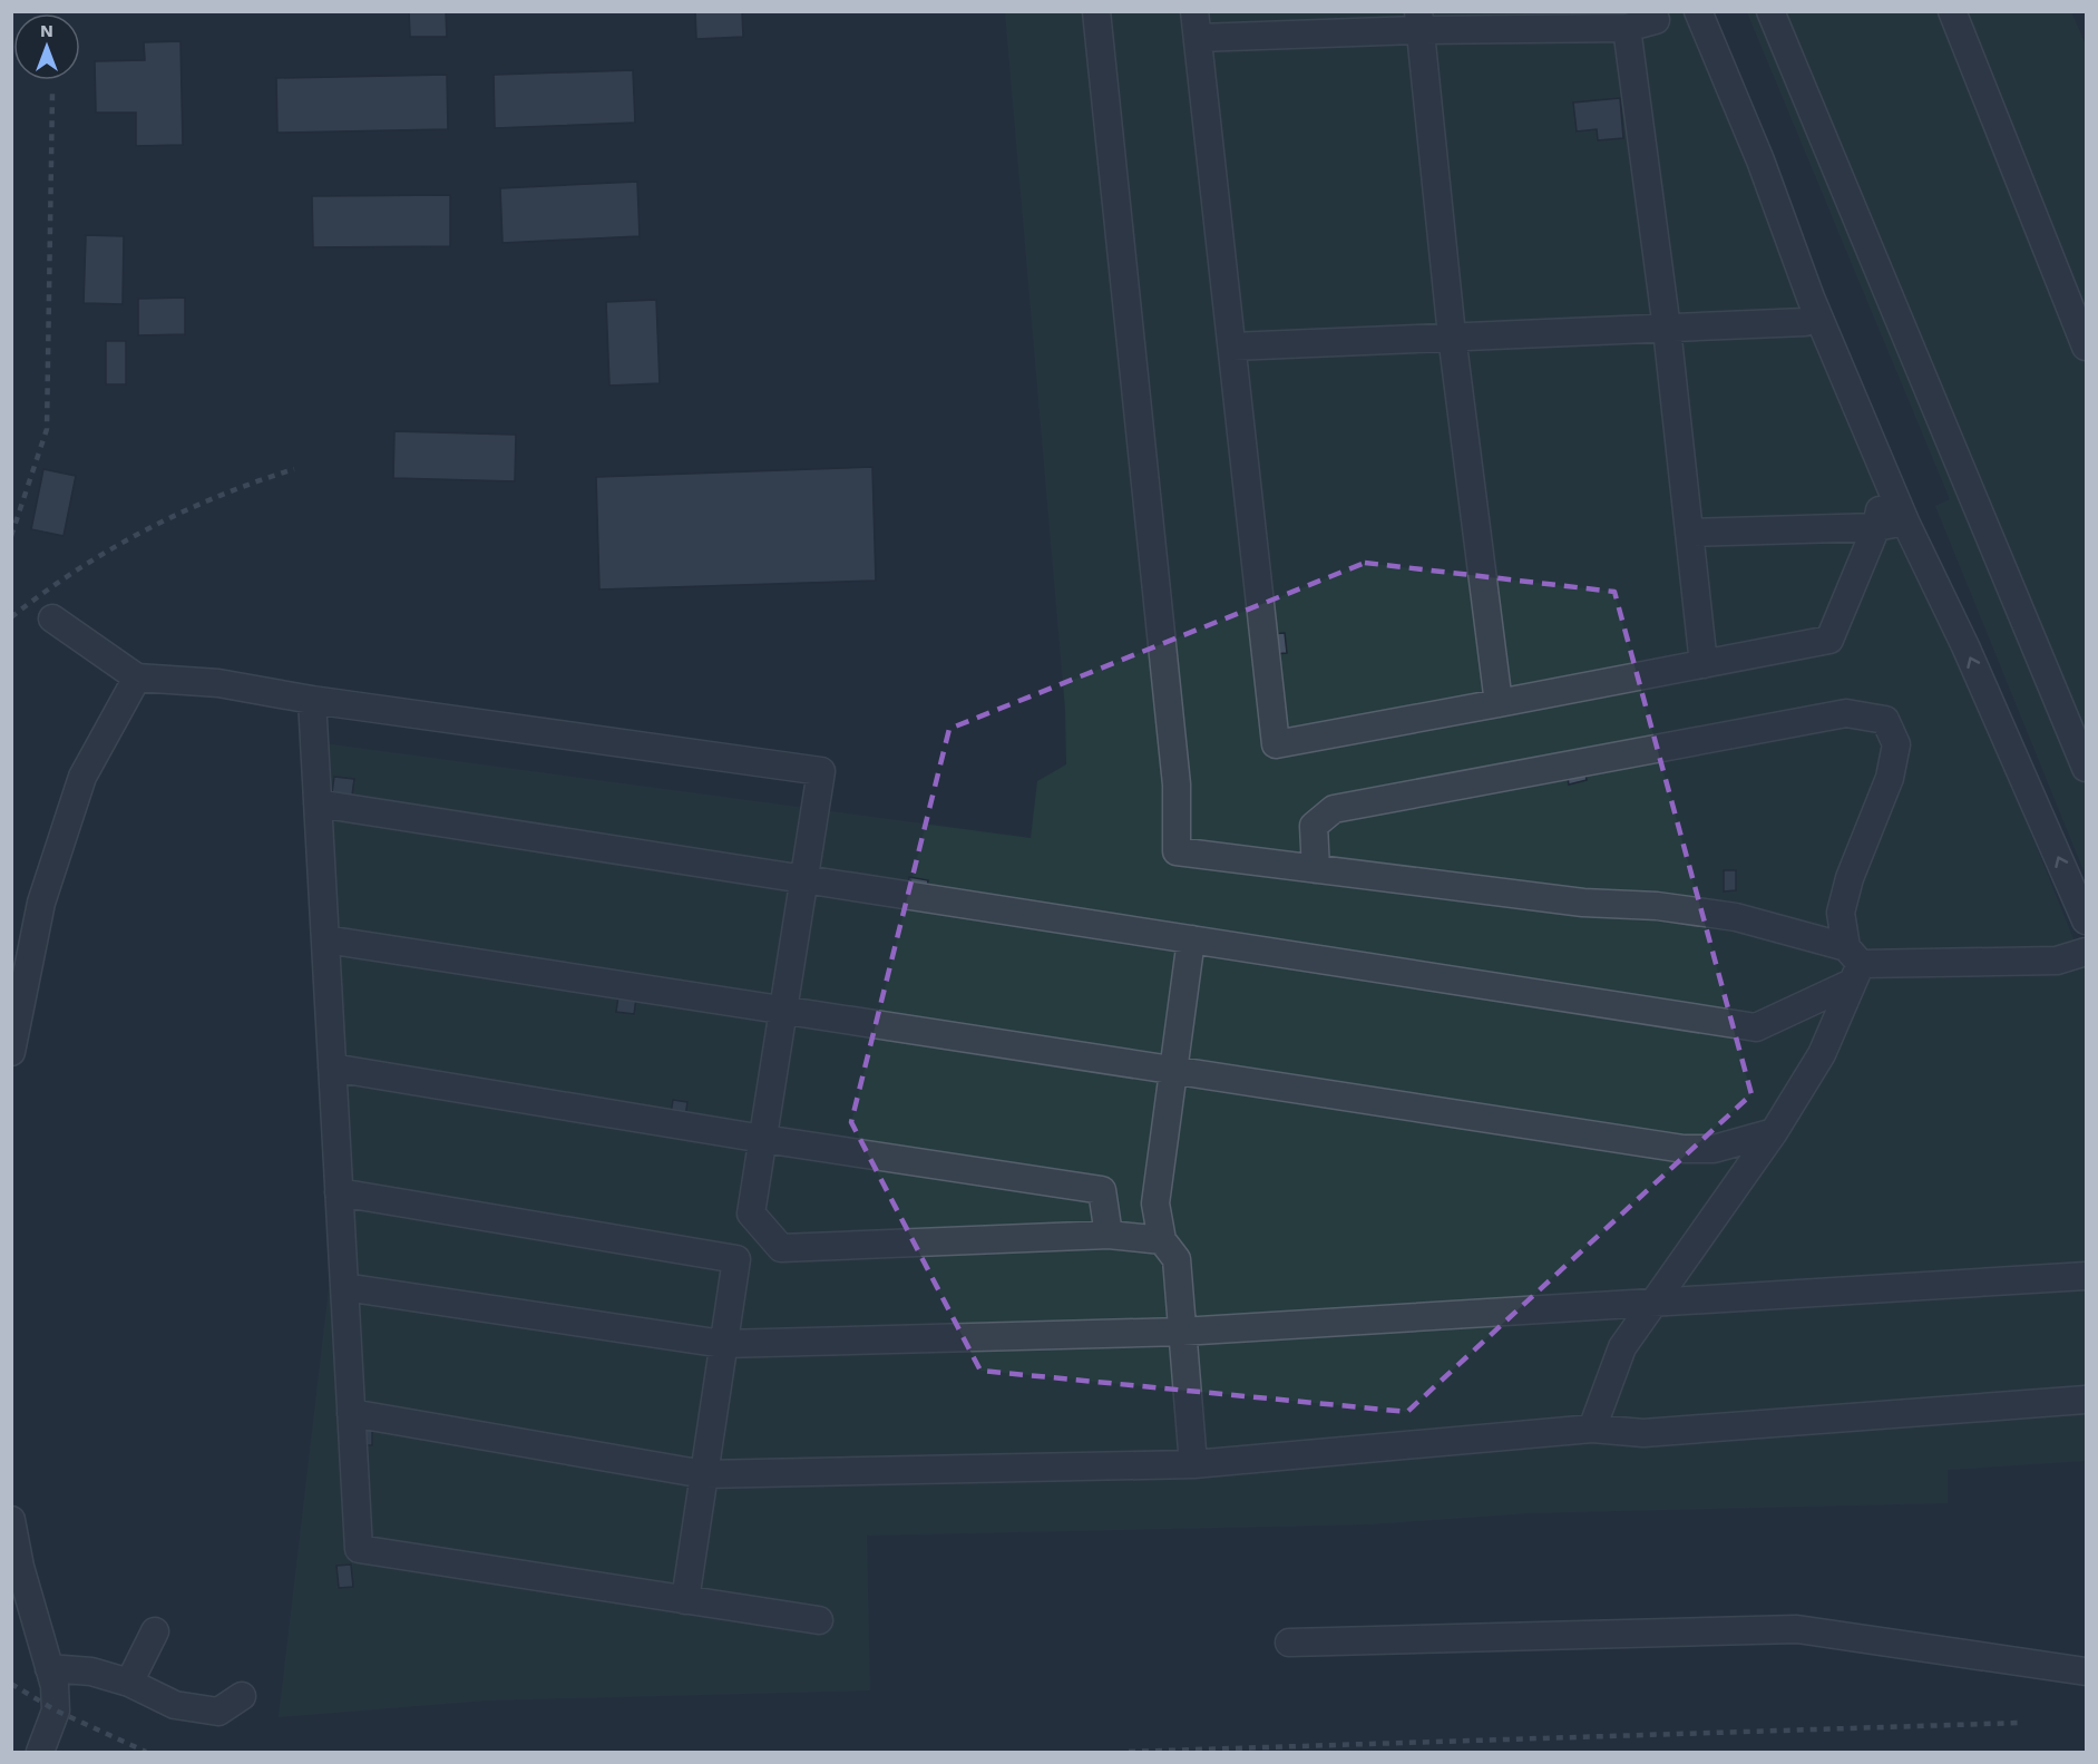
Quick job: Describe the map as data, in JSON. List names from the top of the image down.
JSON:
{
  "north": "top"
}
